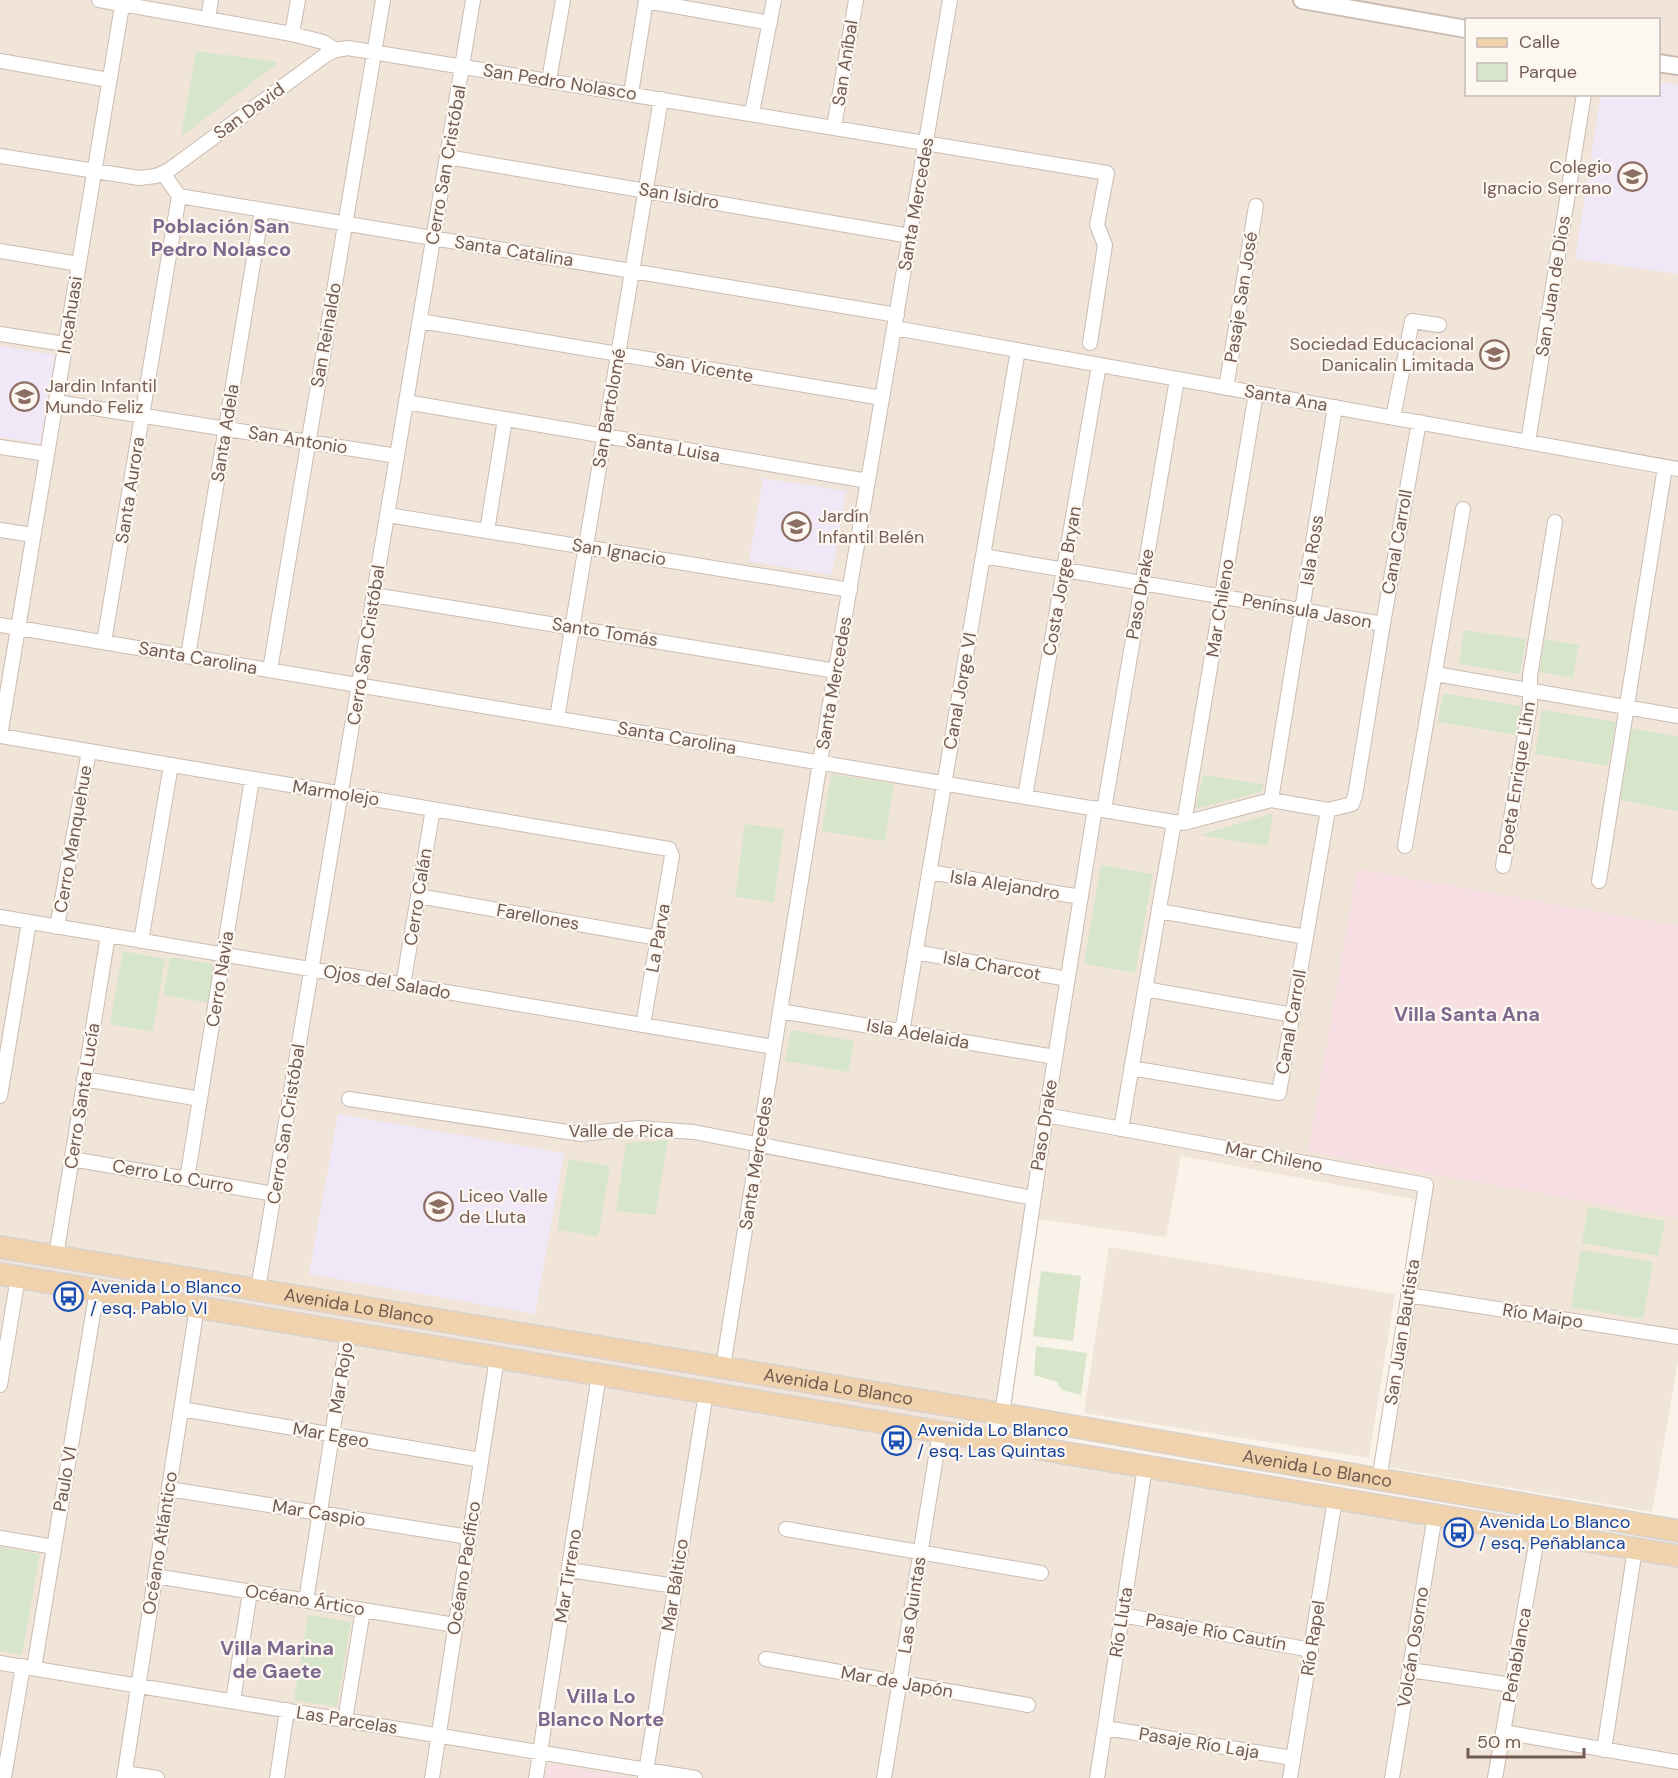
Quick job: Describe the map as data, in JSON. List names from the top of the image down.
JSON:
{
  "streets": {
    "main road": ["Avenida Lo Blanco"],
    "street": [
      "San Aníbal",
      "San Pedro Nolasco",
      "San David",
      "Cerro San Cristóbal",
      "San Isidro",
      "Santa Mercedes",
      "Santa Catalina",
      "San Juan de Dios",
      "Pasaje San José",
      "Incahuasi",
      "San Reinaldo",
      "San Vicente",
      "Santa Ana",
      "San Bartolomé",
      "Santa Adela",
      "San Antonio",
      "Santa Luisa",
      "Santa Aurora",
      "Canal Carroll",
      "Isla Ross",
      "San Ignacio",
      "Costa Jorge Bryan",
      "Paso Drake",
      "Mar Chileno",
      "Península Jason",
      "Santo Tomás",
      "Santa Carolina",
      "Canal Jorge VI",
      "Poeta Enrique Lihn",
      "Marmolejo",
      "Cerro Manquehue",
      "Isla Alejandro",
      "Cerro Calán",
      "Farellones",
      "La Parva",
      "Isla Charcot",
      "Cerro Navia",
      "Ojos del Salado",
      "Isla Adelaida",
      "Cerro Santa Lucía",
      "Valle de Pica",
      "Cerro Lo Curro",
      "Río Maipo",
      "San Juan Bautista",
      "Mar Rojo",
      "Mar Egeo",
      "Paulo VI",
      "Mar Caspio",
      "Océano Atlántico",
      "Océano Pacífico",
      "Mar Tirreno",
      "Mar Báltico",
      "Océano Ártico",
      "Las Quintas",
      "Río Lluta",
      "Pasaje Río Cautín",
      "Río Rapel",
      "Volcán Osorno",
      "Peñablanca",
      "Mar de Japón",
      "Las Parcelas",
      "Pasaje Río Laja"
    ]
  },
  "crossings": [
    ["San Aníbal", "San Pedro Nolasco"],
    ["San Pedro Nolasco", "San David"],
    ["San Pedro Nolasco", "Cerro San Cristóbal"],
    ["San Pedro Nolasco", "Santa Mercedes"],
    ["San Pedro Nolasco", "Incahuasi"],
    ["San Pedro Nolasco", "San Reinaldo"],
    ["San Pedro Nolasco", "San Bartolomé"],
    ["Cerro San Cristóbal", "San Isidro"],
    ["Cerro San Cristóbal", "Santa Catalina"],
    ["Cerro San Cristóbal", "San Vicente"],
    ["Cerro San Cristóbal", "San Antonio"],
    ["Cerro San Cristóbal", "Santa Luisa"],
    ["Cerro San Cristóbal", "San Ignacio"],
    ["Cerro San Cristóbal", "Santo Tomás"],
    ["Cerro San Cristóbal", "Santa Carolina"],
    ["Cerro San Cristóbal", "Marmolejo"],
    ["Cerro San Cristóbal", "Ojos del Salado"],
    ["Cerro San Cristóbal", "Cerro Lo Curro"],
    ["Cerro San Cristóbal", "Avenida Lo Blanco"],
    ["San Isidro", "Santa Mercedes"],
    ["San Isidro", "San Bartolomé"],
    ["Santa Mercedes", "Santa Catalina"],
    ["Santa Mercedes", "San Vicente"],
    ["Santa Mercedes", "Santa Ana"],
    ["Santa Mercedes", "Santa Luisa"],
    ["Santa Mercedes", "San Ignacio"],
    ["Santa Mercedes", "Santo Tomás"],
    ["Santa Mercedes", "Santa Carolina"],
    ["Santa Mercedes", "Ojos del Salado"],
    ["Santa Mercedes", "Isla Adelaida"],
    ["Santa Mercedes", "Valle de Pica"],
    ["Santa Mercedes", "Avenida Lo Blanco"],
    ["Santa Catalina", "San Reinaldo"],
    ["Santa Catalina", "Santa Ana"],
    ["Santa Catalina", "San Bartolomé"],
    ["Santa Catalina", "Santa Adela"],
    ["Santa Catalina", "Santa Aurora"],
    ["San Juan de Dios", "Santa Ana"],
    ["Pasaje San José", "Santa Ana"],
    ["Incahuasi", "San Antonio"],
    ["Incahuasi", "Santa Carolina"],
    ["Incahuasi", "Marmolejo"],
    ["San Reinaldo", "San Antonio"],
    ["San Reinaldo", "Santa Carolina"],
    ["San Vicente", "San Bartolomé"],
    ["Santa Ana", "Canal Carroll"],
    ["Santa Ana", "Isla Ross"],
    ["Santa Ana", "Costa Jorge Bryan"],
    ["Santa Ana", "Paso Drake"],
    ["Santa Ana", "Mar Chileno"],
    ["Santa Ana", "Canal Jorge VI"],
    ["San Bartolomé", "Santa Luisa"],
    ["San Bartolomé", "San Ignacio"],
    ["San Bartolomé", "Santo Tomás"],
    ["San Bartolomé", "Santa Carolina"],
    ["Santa Adela", "San Antonio"],
    ["Santa Adela", "Santa Carolina"],
    ["San Antonio", "Santa Aurora"],
    ["Santa Aurora", "Santa Carolina"],
    ["Canal Carroll", "Mar Chileno"],
    ["Canal Carroll", "Península Jason"],
    ["Canal Carroll", "Santa Carolina"],
    ["Isla Ross", "Península Jason"],
    ["Isla Ross", "Santa Carolina"],
    ["Costa Jorge Bryan", "Península Jason"],
    ["Costa Jorge Bryan", "Santa Carolina"],
    ["Paso Drake", "Mar Chileno"],
    ["Paso Drake", "Península Jason"],
    ["Paso Drake", "Santa Carolina"],
    ["Paso Drake", "Isla Alejandro"],
    ["Paso Drake", "Isla Charcot"],
    ["Paso Drake", "Isla Adelaida"],
    ["Paso Drake", "Valle de Pica"],
    ["Paso Drake", "Avenida Lo Blanco"],
    ["Mar Chileno", "Península Jason"],
    ["Mar Chileno", "Santa Carolina"],
    ["Mar Chileno", "San Juan Bautista"],
    ["Península Jason", "Canal Jorge VI"],
    ["Santa Carolina", "Canal Jorge VI"],
    ["Canal Jorge VI", "Isla Alejandro"],
    ["Canal Jorge VI", "Isla Charcot"],
    ["Canal Jorge VI", "Isla Adelaida"],
    ["Marmolejo", "Cerro Manquehue"],
    ["Marmolejo", "Cerro Calán"],
    ["Marmolejo", "La Parva"],
    ["Marmolejo", "Cerro Navia"],
    ["Cerro Manquehue", "Ojos del Salado"],
    ["Cerro Calán", "Farellones"],
    ["Cerro Calán", "Ojos del Salado"],
    ["Farellones", "La Parva"],
    ["La Parva", "Ojos del Salado"],
    ["Cerro Navia", "Ojos del Salado"],
    ["Cerro Navia", "Cerro Lo Curro"],
    ["Ojos del Salado", "Cerro Santa Lucía"],
    ["Cerro Santa Lucía", "Cerro Lo Curro"],
    ["Cerro Santa Lucía", "Avenida Lo Blanco"],
    ["Avenida Lo Blanco", "San Juan Bautista"],
    ["Avenida Lo Blanco", "Mar Rojo"],
    ["Avenida Lo Blanco", "Paulo VI"],
    ["Avenida Lo Blanco", "Océano Atlántico"],
    ["Avenida Lo Blanco", "Océano Pacífico"],
    ["Avenida Lo Blanco", "Mar Tirreno"],
    ["Avenida Lo Blanco", "Mar Báltico"],
    ["Avenida Lo Blanco", "Las Quintas"],
    ["Avenida Lo Blanco", "Río Lluta"],
    ["Avenida Lo Blanco", "Río Rapel"],
    ["Avenida Lo Blanco", "Volcán Osorno"],
    ["Avenida Lo Blanco", "Peñablanca"],
    ["Río Maipo", "San Juan Bautista"],
    ["Mar Rojo", "Mar Egeo"],
    ["Mar Rojo", "Mar Caspio"],
    ["Mar Rojo", "Océano Ártico"],
    ["Mar Egeo", "Océano Atlántico"],
    ["Mar Egeo", "Océano Pacífico"],
    ["Paulo VI", "Las Parcelas"],
    ["Mar Caspio", "Océano Atlántico"],
    ["Mar Caspio", "Océano Pacífico"],
    ["Océano Atlántico", "Océano Ártico"],
    ["Océano Atlántico", "Las Parcelas"],
    ["Océano Pacífico", "Océano Ártico"],
    ["Océano Pacífico", "Las Parcelas"],
    ["Mar Tirreno", "Las Parcelas"],
    ["Mar Báltico", "Las Parcelas"],
    ["Las Quintas", "Mar de Japón"],
    ["Río Lluta", "Pasaje Río Cautín"],
    ["Río Lluta", "Pasaje Río Laja"],
    ["Pasaje Río Cautín", "Río Rapel"],
    ["Río Rapel", "Pasaje Río Laja"]
  ],
  "districts": [
    "Población San Pedro Nolasco",
    "Villa Santa Ana",
    "Villa Marina de Gaete",
    "Villa Lo Blanco Norte"
  ],
  "places": {
    "school or university": [
      "Colegio Ignacio Serrano",
      "Sociedad Educacional Danicalin Limitada",
      "Jardin Infantil Mundo Feliz",
      "Jardín Infantil Belén",
      "Liceo Valle de Lluta"
    ],
    "bus stop": ["Avenida Lo Blanco / esq. Pablo VI", "Avenida Lo Blanco / esq. Las Quintas", "Avenida Lo Blanco / esq. Peñablanca"]
  },
  "legend": ["Calle", "Parque"],
  "scale_bar": "50 m"
}
